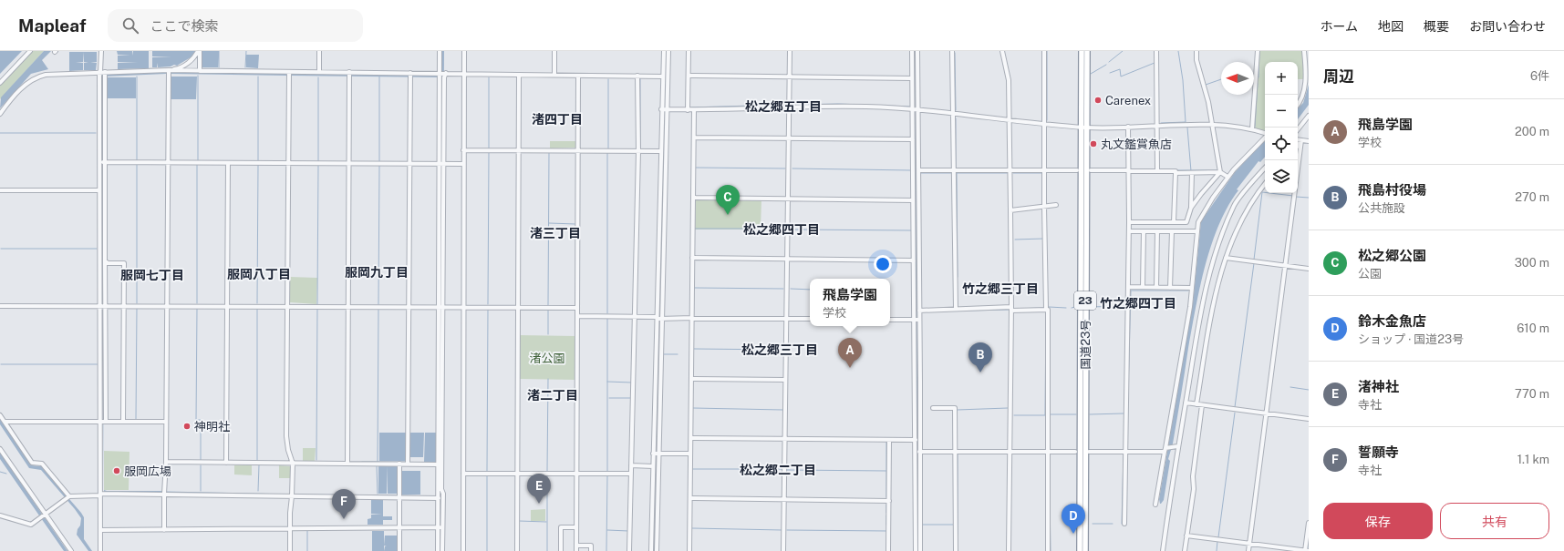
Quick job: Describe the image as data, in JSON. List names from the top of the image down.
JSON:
{
  "streets": {
    "highway": ["23", "国道23号"]
  },
  "districts": [
    "松之郷五丁目",
    "渚四丁目",
    "松之郷四丁目",
    "渚三丁目",
    "服岡九丁目",
    "服岡八丁目",
    "服岡七丁目",
    "竹之郷三丁目",
    "竹之郷四丁目",
    "松之郷三丁目",
    "渚二丁目",
    "松之郷二丁目"
  ],
  "parks": ["渚公園"],
  "places": [
    "Carenex",
    "丸文鑑賞魚店",
    "神明社",
    "服岡広場"
  ],
  "north": "left",
  "page": {
    "header": "Mapleaf",
    "search": "ここで検索",
    "nav": [
      "ホーム",
      "地図",
      "概要",
      "お問い合わせ"
    ],
    "heading": ["周辺", "6件"],
    "map_buttons": ["+", "−"],
    "list": [
      {
        "mark": "A",
        "name": "飛島学園",
        "note": "学校",
        "value": "200 m"
      },
      {
        "mark": "B",
        "name": "飛島村役場",
        "note": "公共施設",
        "value": "270 m"
      },
      {
        "mark": "C",
        "name": "松之郷公園",
        "note": "公園",
        "value": "300 m"
      },
      {
        "mark": "D",
        "name": "鈴木金魚店",
        "note": "ショップ · 国道23号",
        "value": "610 m"
      },
      {
        "mark": "E",
        "name": "渚神社",
        "note": "寺社",
        "value": "770 m"
      },
      {
        "mark": "F",
        "name": "誓願寺",
        "note": "寺社",
        "value": "1.1 km"
      }
    ],
    "pins": [
      "C",
      "A",
      "B",
      "E",
      "F",
      "D"
    ],
    "popup": ["飛島学園", "学校"],
    "buttons": ["保存", "共有"]
  }
}
